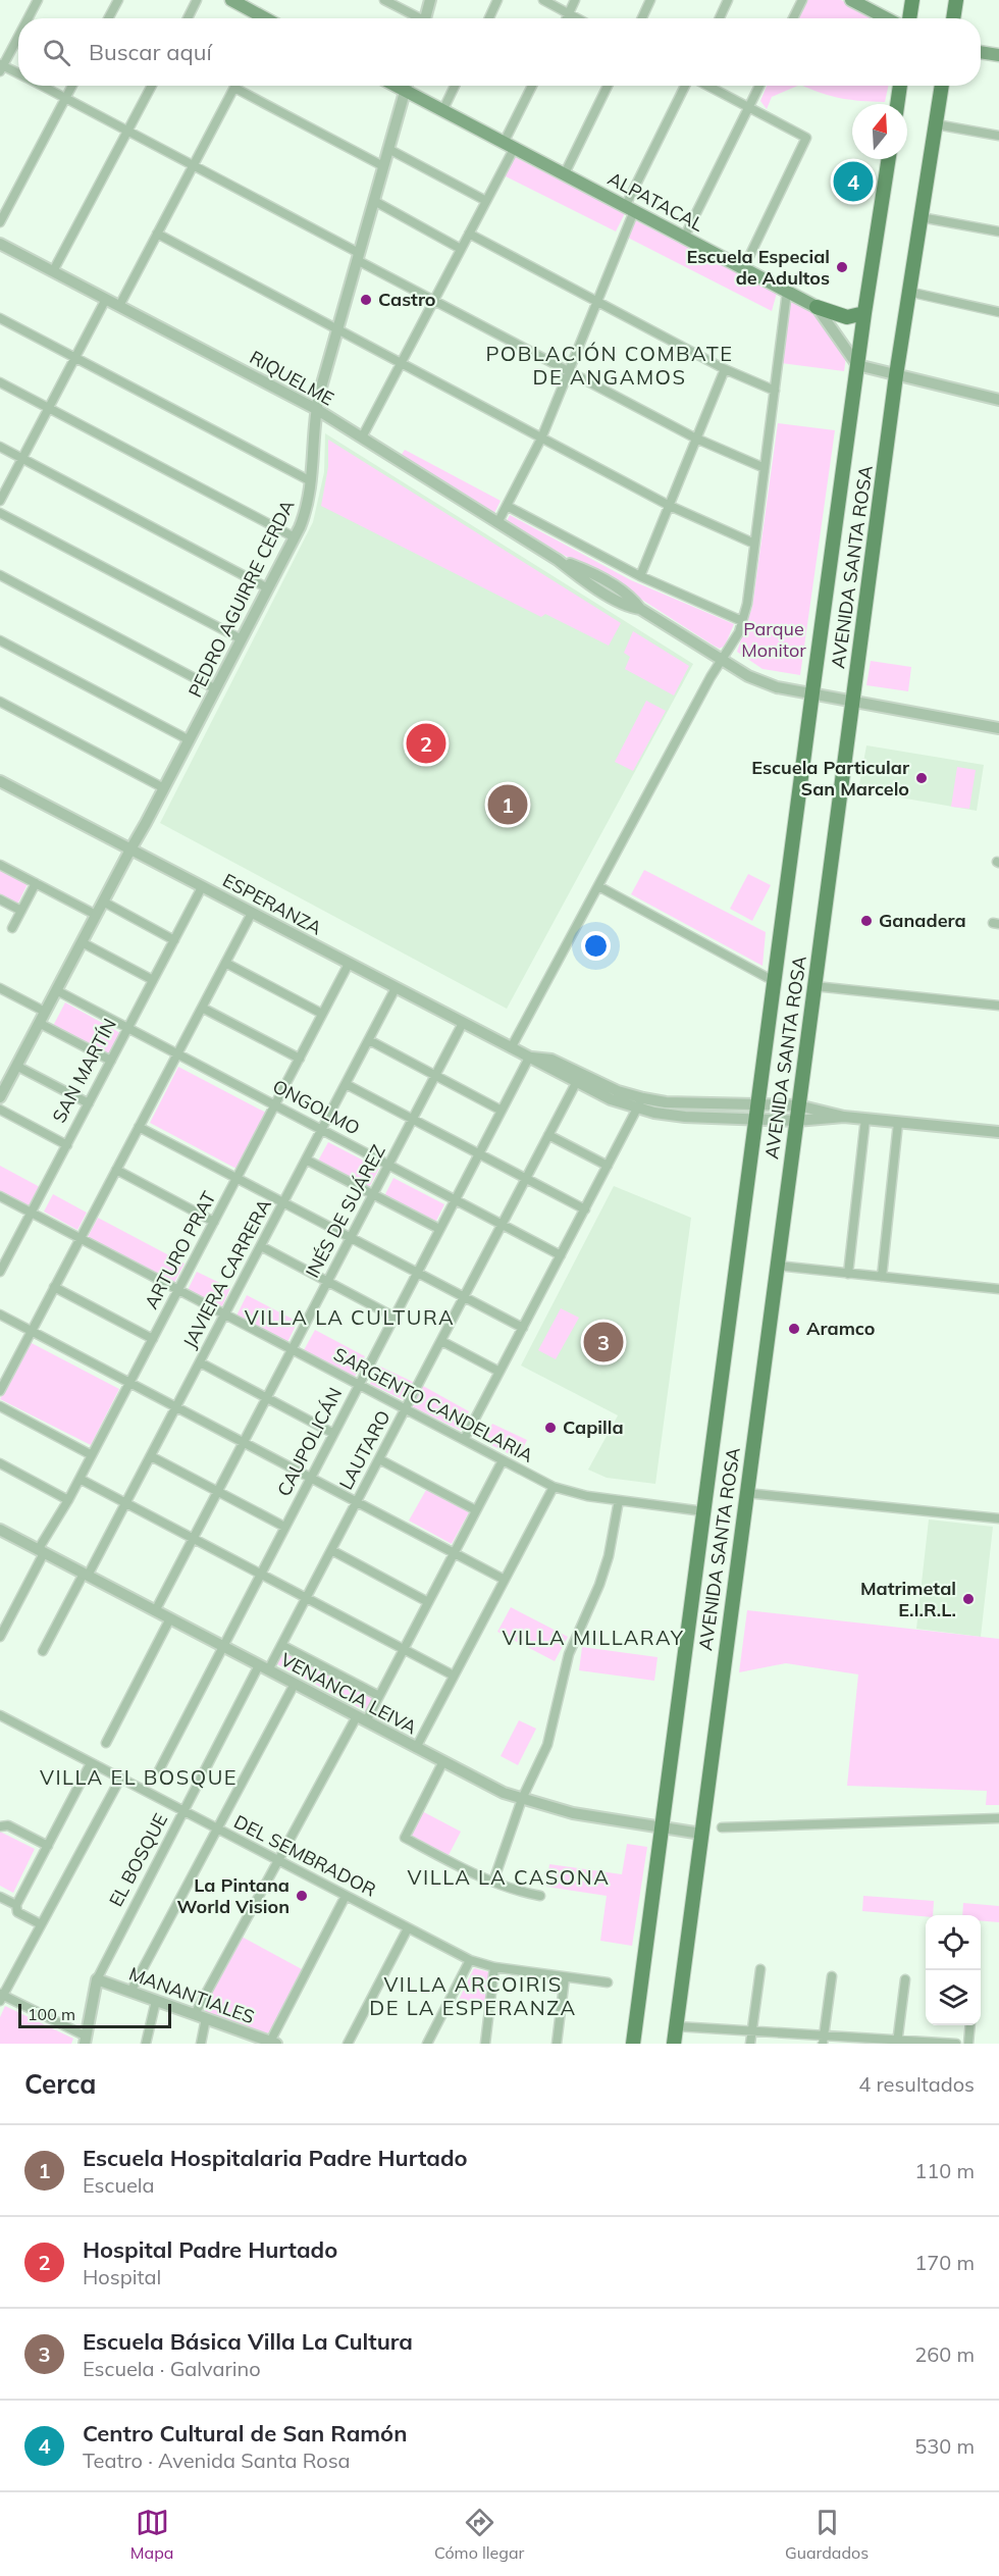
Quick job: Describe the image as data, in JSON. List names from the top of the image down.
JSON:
{
  "streets": {
    "main road": ["ALPATACAL", "AVENIDA SANTA ROSA"],
    "street": [
      "RIQUELME",
      "PEDRO AGUIRRE CERDA",
      "ESPERANZA",
      "SAN MARTÍN",
      "ONGOLMO",
      "INÉS DE SUÁREZ",
      "ARTURO PRAT",
      "JAVIERA CARRERA",
      "SARGENTO CANDELARIA",
      "CAUPOLICÁN",
      "LAUTARO",
      "VENANCIA LEIVA",
      "DEL SEMBRADOR",
      "EL BOSQUE",
      "MANANTIALES"
    ]
  },
  "crossings": [
    ["ALPATACAL", "AVENIDA SANTA ROSA"],
    ["ALPATACAL", "PEDRO AGUIRRE CERDA"],
    ["RIQUELME", "AVENIDA SANTA ROSA"],
    ["RIQUELME", "PEDRO AGUIRRE CERDA"],
    ["AVENIDA SANTA ROSA", "ESPERANZA"],
    ["AVENIDA SANTA ROSA", "SARGENTO CANDELARIA"],
    ["AVENIDA SANTA ROSA", "VENANCIA LEIVA"],
    ["PEDRO AGUIRRE CERDA", "ESPERANZA"],
    ["PEDRO AGUIRRE CERDA", "ONGOLMO"],
    ["ESPERANZA", "SAN MARTÍN"],
    ["ESPERANZA", "INÉS DE SUÁREZ"],
    ["ESPERANZA", "ARTURO PRAT"],
    ["ESPERANZA", "JAVIERA CARRERA"],
    ["ESPERANZA", "CAUPOLICÁN"],
    ["ESPERANZA", "LAUTARO"],
    ["SAN MARTÍN", "ONGOLMO"],
    ["SAN MARTÍN", "SARGENTO CANDELARIA"],
    ["ONGOLMO", "INÉS DE SUÁREZ"],
    ["ONGOLMO", "ARTURO PRAT"],
    ["ONGOLMO", "JAVIERA CARRERA"],
    ["ONGOLMO", "CAUPOLICÁN"],
    ["ONGOLMO", "LAUTARO"],
    ["INÉS DE SUÁREZ", "SARGENTO CANDELARIA"],
    ["INÉS DE SUÁREZ", "VENANCIA LEIVA"],
    ["ARTURO PRAT", "SARGENTO CANDELARIA"],
    ["ARTURO PRAT", "VENANCIA LEIVA"],
    ["JAVIERA CARRERA", "SARGENTO CANDELARIA"],
    ["JAVIERA CARRERA", "VENANCIA LEIVA"],
    ["SARGENTO CANDELARIA", "CAUPOLICÁN"],
    ["SARGENTO CANDELARIA", "LAUTARO"],
    ["CAUPOLICÁN", "VENANCIA LEIVA"],
    ["LAUTARO", "VENANCIA LEIVA"],
    ["LAUTARO", "EL BOSQUE"],
    ["VENANCIA LEIVA", "EL BOSQUE"],
    ["DEL SEMBRADOR", "EL BOSQUE"],
    ["EL BOSQUE", "MANANTIALES"]
  ],
  "districts": [
    "POBLACIÓN COMBATE DE ANGAMOS",
    "VILLA LA CULTURA",
    "VILLA MILLARAY",
    "VILLA EL BOSQUE",
    "VILLA LA CASONA",
    "VILLA ARCOIRIS DE LA ESPERANZA"
  ],
  "parks": ["Parque Monitor"],
  "places": [
    "Escuela Especial de Adultos",
    "Castro",
    "Escuela Particular San Marcelo",
    "Ganadera",
    "Aramco",
    "Capilla",
    "Matrimetal E.I.R.L.",
    "La Pintana World Vision"
  ],
  "scale_bar": "100 m",
  "north": "top",
  "page": {
    "search": "Buscar aquí",
    "pins": [
      "4",
      "2",
      "1",
      "3"
    ],
    "scale": "100 m",
    "heading": ["Cerca", "4 resultados"],
    "list": [
      {
        "mark": "1",
        "name": "Escuela Hospitalaria Padre Hurtado",
        "note": "Escuela",
        "value": "110 m"
      },
      {
        "mark": "2",
        "name": "Hospital Padre Hurtado",
        "note": "Hospital",
        "value": "170 m"
      },
      {
        "mark": "3",
        "name": "Escuela Básica Villa La Cultura",
        "note": "Escuela · Galvarino",
        "value": "260 m"
      },
      {
        "mark": "4",
        "name": "Centro Cultural de San Ramón",
        "note": "Teatro · Avenida Santa Rosa",
        "value": "530 m"
      }
    ],
    "nav": ["Mapa", "Cómo llegar", "Guardados"]
  }
}
